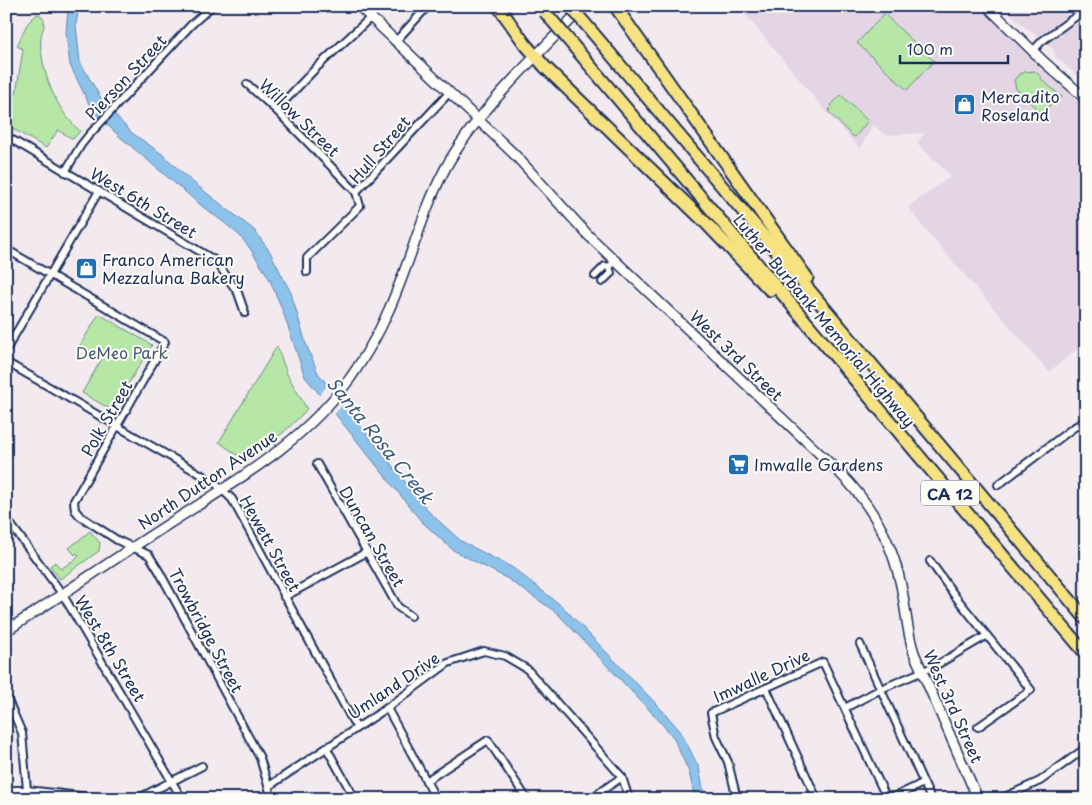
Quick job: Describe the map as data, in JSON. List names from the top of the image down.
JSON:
{
  "streets": {
    "highway": ["Luther Burbank Memorial Highway", "CA 12"],
    "main road": ["West 3rd Street", "North Dutton Avenue"],
    "street": [
      "Pierson Street",
      "Willow Street",
      "Hull Street",
      "West 6th Street",
      "Polk Street",
      "Duncan Street",
      "Hewett Street",
      "Trowbridge Street",
      "West 8th Street",
      "Imwalle Drive",
      "Umland Drive"
    ]
  },
  "crossings": [
    ["Pierson Street", "West 6th Street"],
    ["Willow Street", "Hull Street"],
    ["Hull Street", "West 3rd Street"],
    ["West 3rd Street", "North Dutton Avenue"],
    ["Polk Street", "Hewett Street"],
    ["Polk Street", "Trowbridge Street"],
    ["North Dutton Avenue", "Hewett Street"],
    ["North Dutton Avenue", "Trowbridge Street"],
    ["North Dutton Avenue", "West 8th Street"],
    ["Hewett Street", "Umland Drive"],
    ["Trowbridge Street", "Umland Drive"]
  ],
  "water": ["Santa Rosa Creek"],
  "parks": ["DeMeo Park"],
  "places": {
    "shop": ["Mercadito Roseland", "Franco American Mezzaluna Bakery"],
    "supermarket": ["Imwalle Gardens"]
  },
  "scale_bar": "100 m"
}
